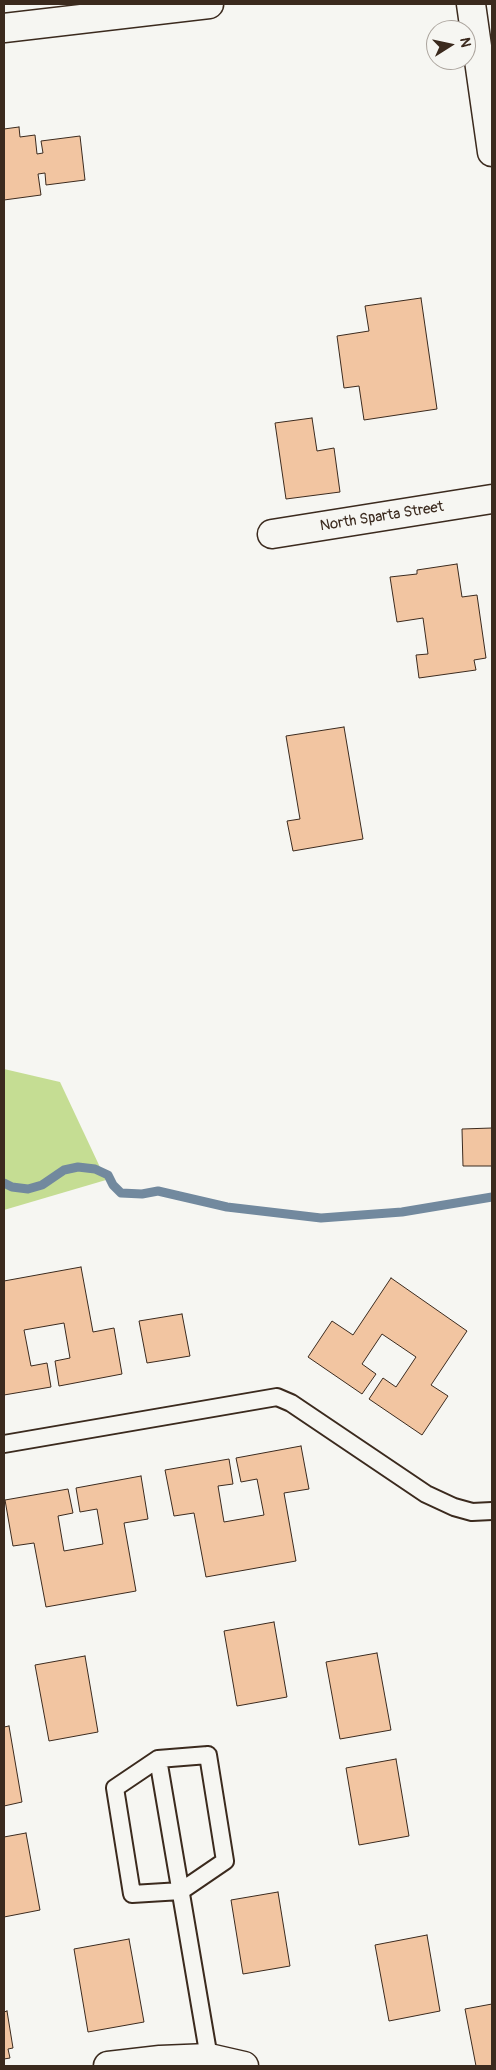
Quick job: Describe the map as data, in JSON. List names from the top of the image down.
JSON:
{
  "streets": {
    "street": ["North Sparta Street"]
  },
  "north": "right"
}
